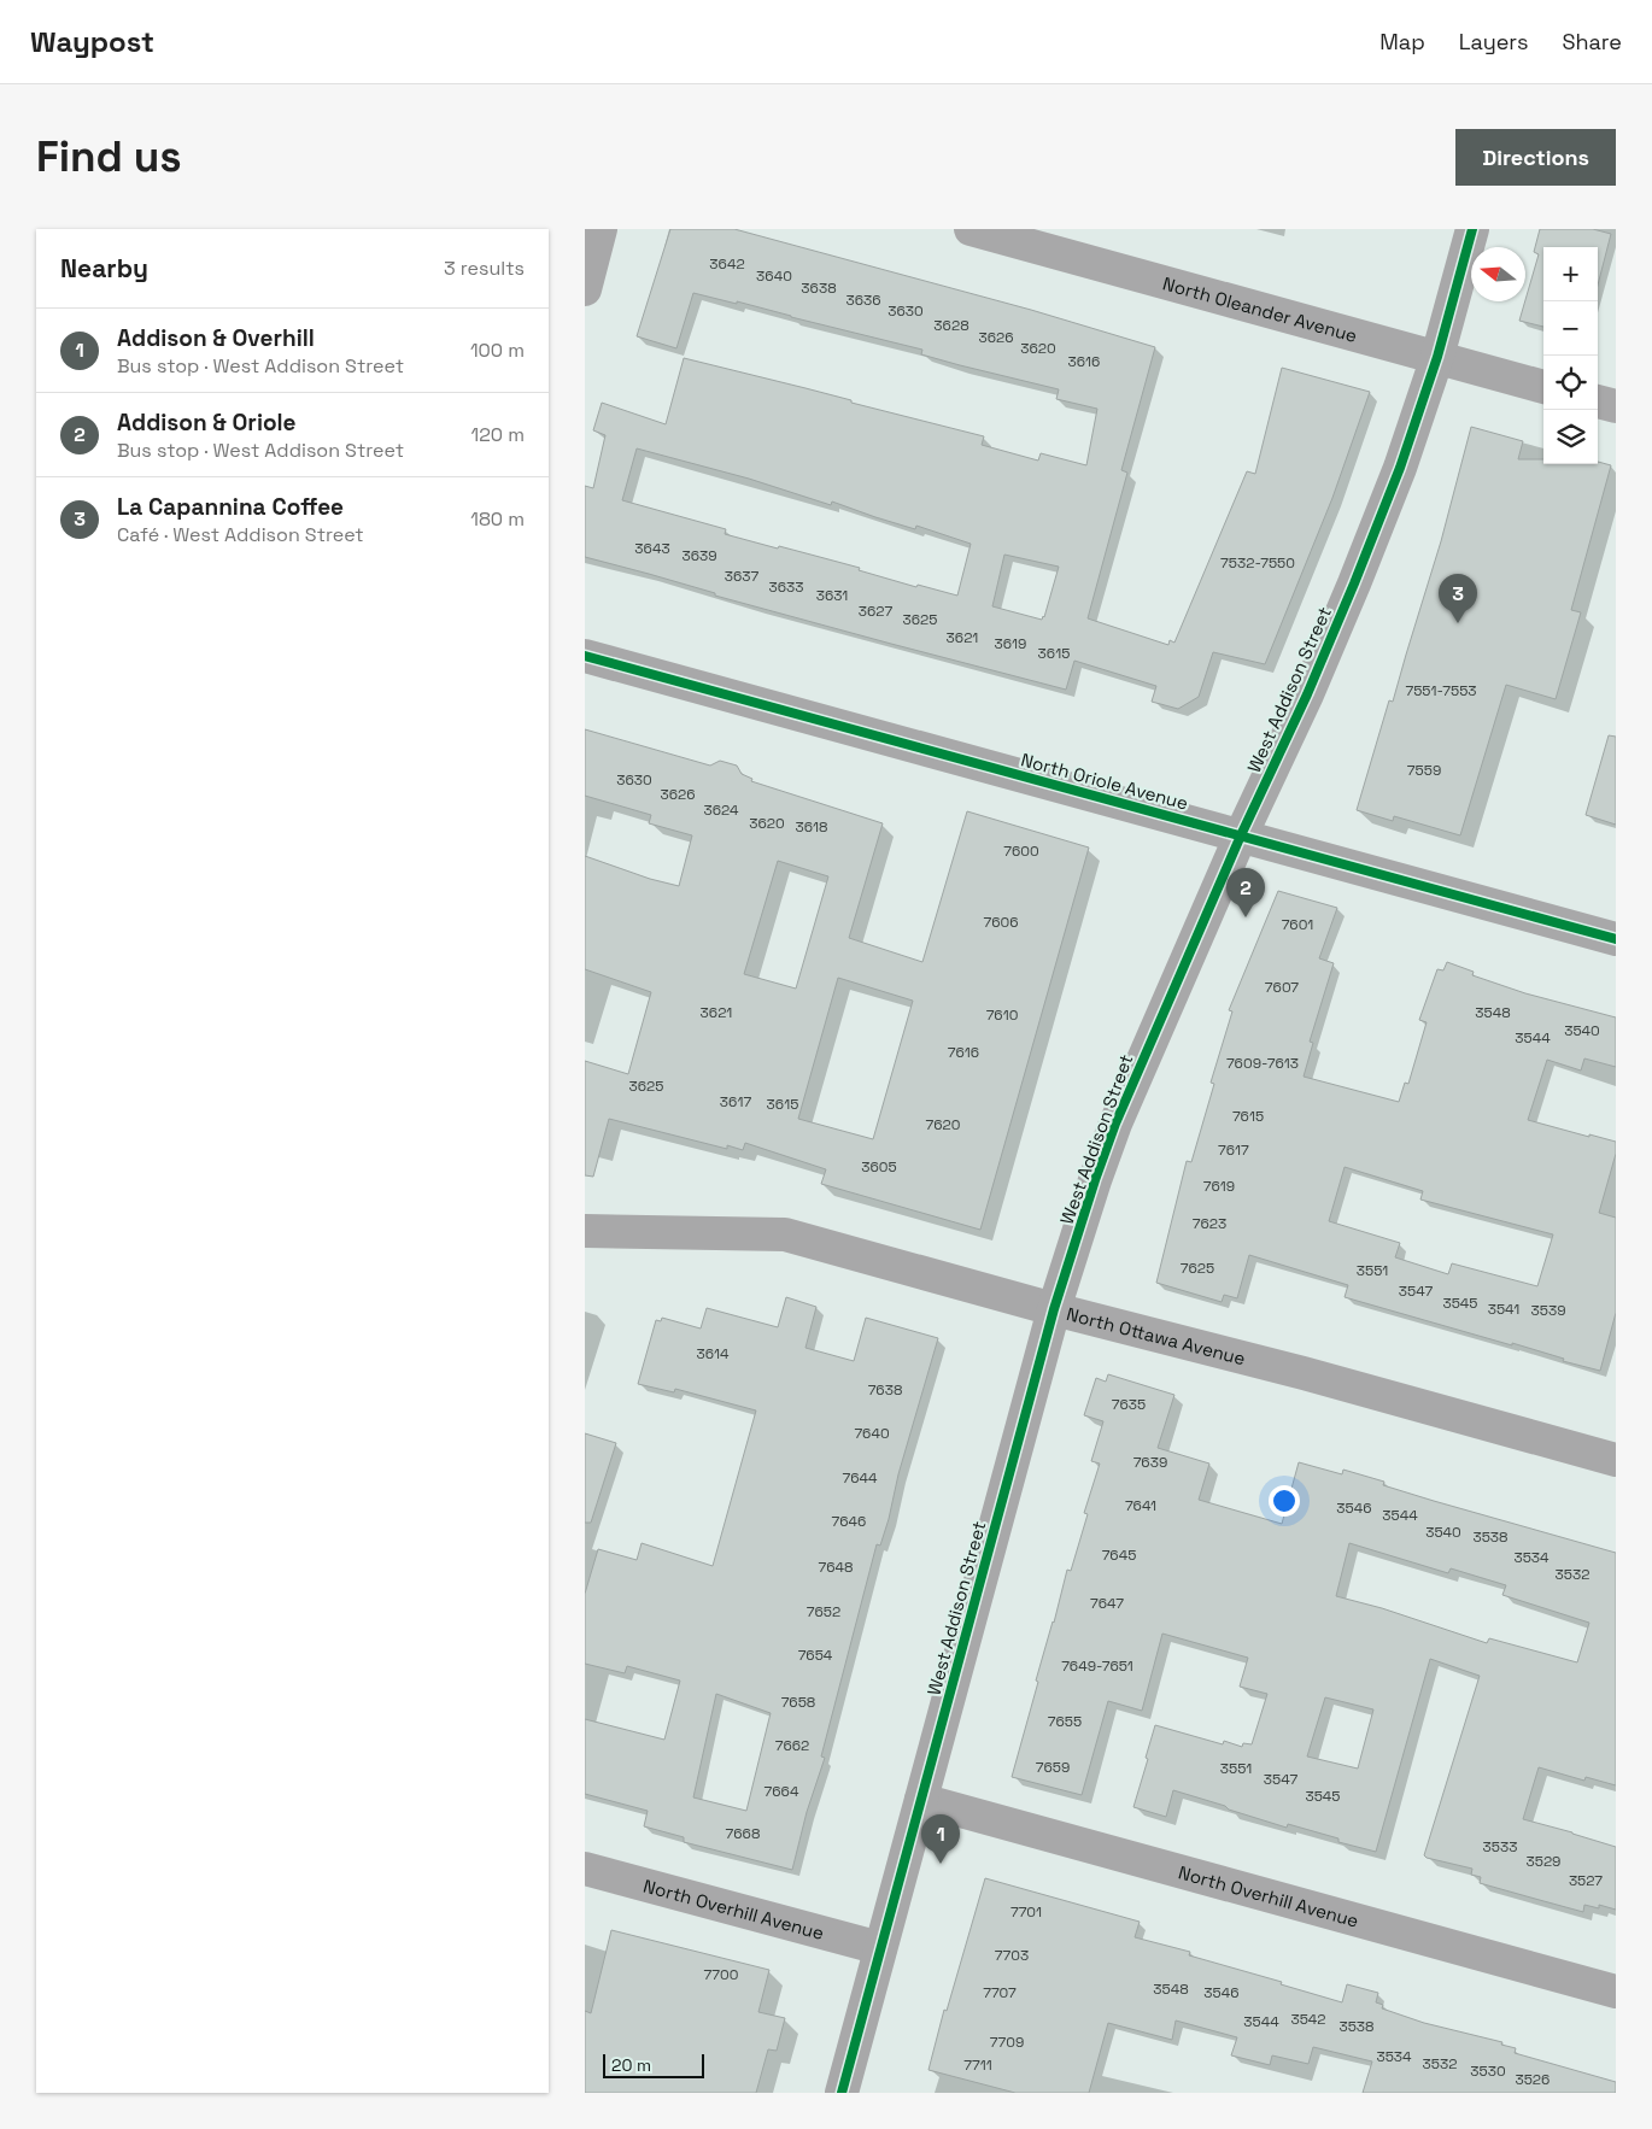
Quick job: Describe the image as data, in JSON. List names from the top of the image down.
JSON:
{
  "streets": {
    "street": [
      "North Oleander Avenue",
      "West Addison Street",
      "North Oriole Avenue",
      "North Ottawa Avenue",
      "North Overhill Avenue"
    ]
  },
  "crossings": [
    ["North Oleander Avenue", "West Addison Street"],
    ["West Addison Street", "North Oriole Avenue"],
    ["West Addison Street", "North Ottawa Avenue"],
    ["West Addison Street", "North Overhill Avenue"]
  ],
  "house_numbers": [
    "3642",
    "3640",
    "3638",
    "3636",
    "3630",
    "3628",
    "3626",
    "3620",
    "3616",
    "3643",
    "3639",
    "7532-7550",
    "3637",
    "3633",
    "3631",
    "3627",
    "3625",
    "3621",
    "3619",
    "3615",
    "7551-7553",
    "7559",
    "3630",
    "3626",
    "3624",
    "3620",
    "3618",
    "7600",
    "7606",
    "7601",
    "7607",
    "3621",
    "3548",
    "7610",
    "3540",
    "3544",
    "7616",
    "7609-7613",
    "3625",
    "3617",
    "3615",
    "7615",
    "7620",
    "7617",
    "3605",
    "7619",
    "7623",
    "7625",
    "3551",
    "3547",
    "3545",
    "3541",
    "3539",
    "3614",
    "7638",
    "7635",
    "7640",
    "7639",
    "7644",
    "7641",
    "3546",
    "3544",
    "7646",
    "3540",
    "3538",
    "7645",
    "3534",
    "7648",
    "3532",
    "7647",
    "7652",
    "7654",
    "7649-7651",
    "7658",
    "7655",
    "7662",
    "7659",
    "3551",
    "3547",
    "7664",
    "3545",
    "7668",
    "3533",
    "3529",
    "3527",
    "7701",
    "7703",
    "7700",
    "3548",
    "7707",
    "3546",
    "3542",
    "3544",
    "3538",
    "7709",
    "3534",
    "3532",
    "7711",
    "3530",
    "3526"
  ],
  "scale_bar": "20 m",
  "north": "left",
  "page": {
    "header": "Waypost",
    "nav": ["Map", "Layers", "Share"],
    "buttons": "Directions",
    "title": "Find us",
    "heading": ["Nearby", "3 results"],
    "map_buttons": ["+", "−"],
    "list": [
      {
        "mark": "1",
        "name": "Addison & Overhill",
        "note": "Bus stop · West Addison Street",
        "value": "100 m"
      },
      {
        "mark": "2",
        "name": "Addison & Oriole",
        "note": "Bus stop · West Addison Street",
        "value": "120 m"
      },
      {
        "mark": "3",
        "name": "La Capannina Coffee",
        "note": "Café · West Addison Street",
        "value": "180 m"
      }
    ],
    "pins": ["3", "2", "1"],
    "scale": "20 m"
  }
}
